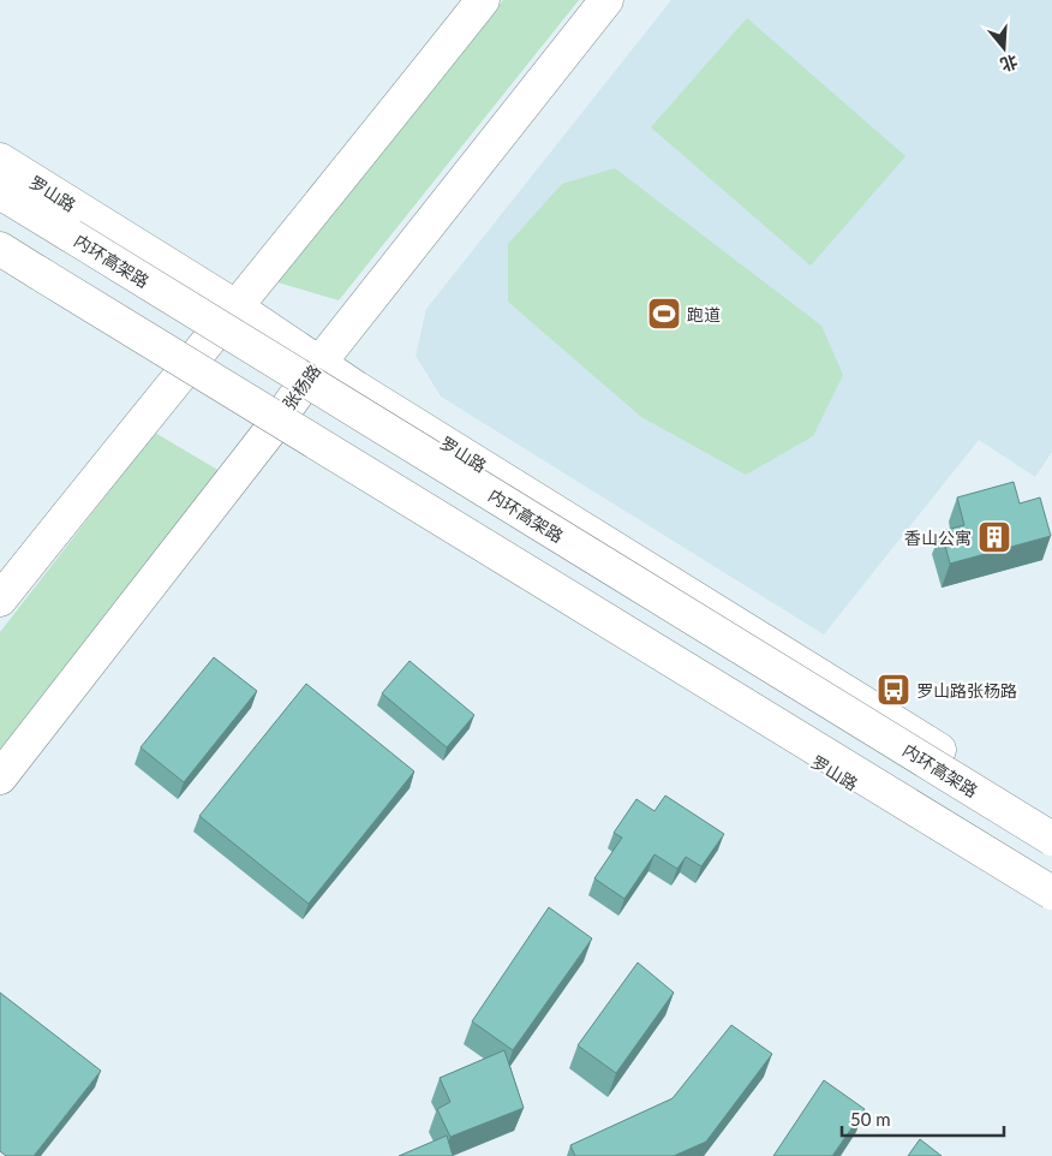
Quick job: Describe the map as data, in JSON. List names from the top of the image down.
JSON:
{
  "streets": {
    "main road": ["罗山路", "内环高架路", "张杨路"]
  },
  "crossings": [
    ["罗山路", "张杨路"]
  ],
  "places": {
    "sports": ["跑道"],
    "building": ["香山公寓"],
    "bus stop": ["罗山路张杨路"]
  },
  "scale_bar": "50 m",
  "north": "bottom"
}
